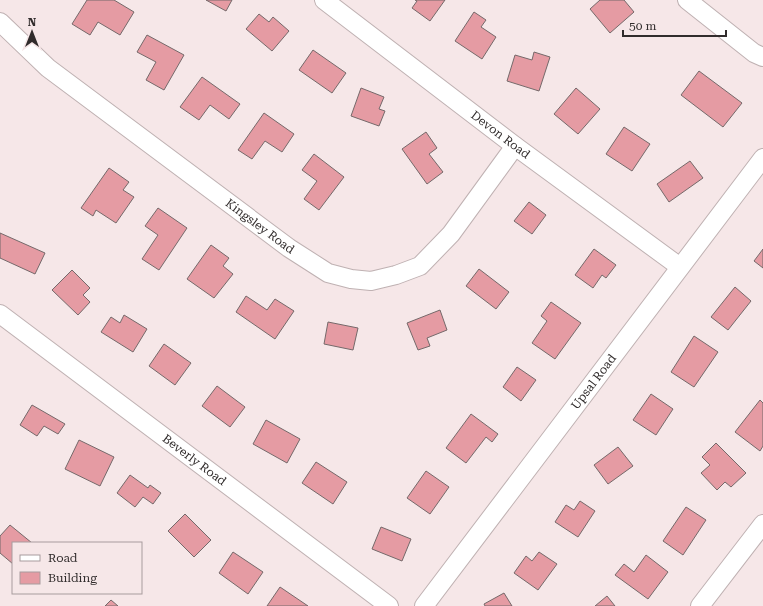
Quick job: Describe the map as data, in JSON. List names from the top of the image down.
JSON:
{
  "streets": {
    "street": [
      "Devon Road",
      "Kingsley Road",
      "Upsal Road",
      "Beverly Road"
    ]
  },
  "crossings": [
    ["Devon Road", "Kingsley Road"],
    ["Devon Road", "Upsal Road"]
  ],
  "legend": ["Road", "Building"],
  "scale_bar": "50 m",
  "north": "top"
}
